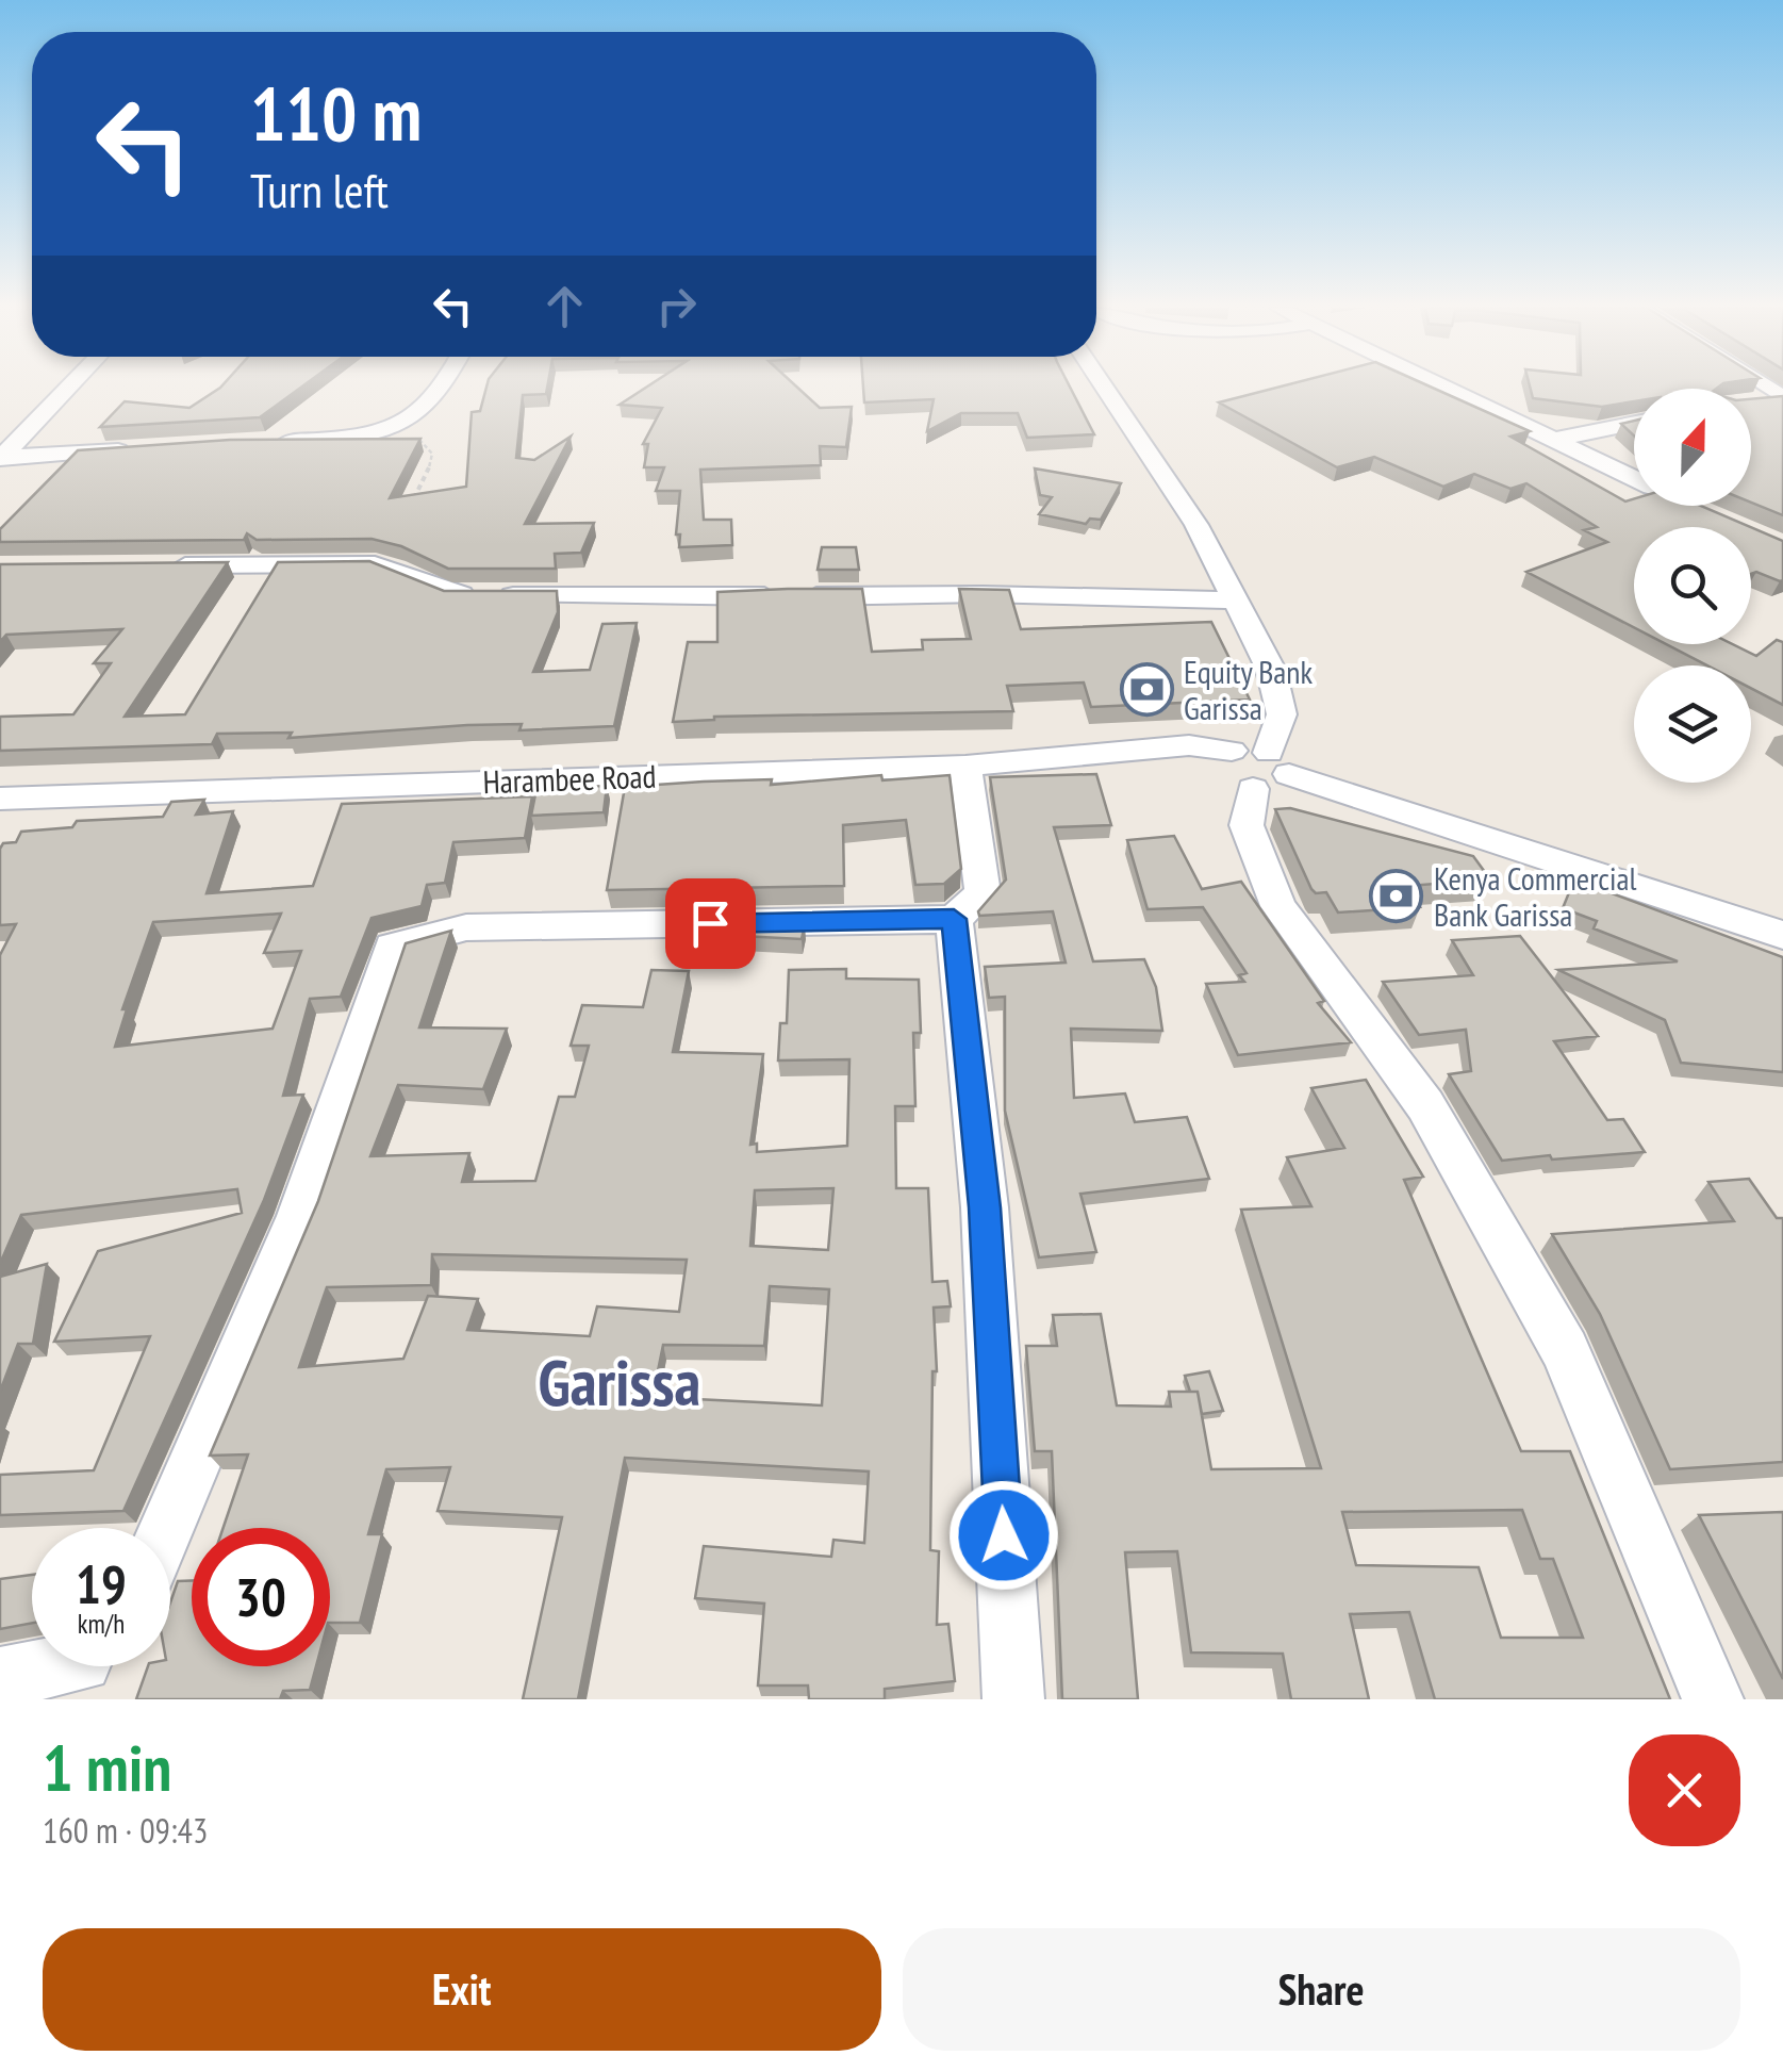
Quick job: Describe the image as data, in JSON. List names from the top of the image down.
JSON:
{
  "streets": {
    "street": ["Harambee Road"]
  },
  "districts": ["Garissa"],
  "places": {
    "bank": ["Equity Bank Garissa", "Kenya Commercial Bank Garissa"]
  },
  "north": "top",
  "page": {
    "turn": ["110 m", "Turn left"],
    "speed": "19 km/h",
    "limit": "30",
    "heading": ["1 min", "160 m · 09:43"],
    "buttons": ["Exit", "Share"]
  }
}
